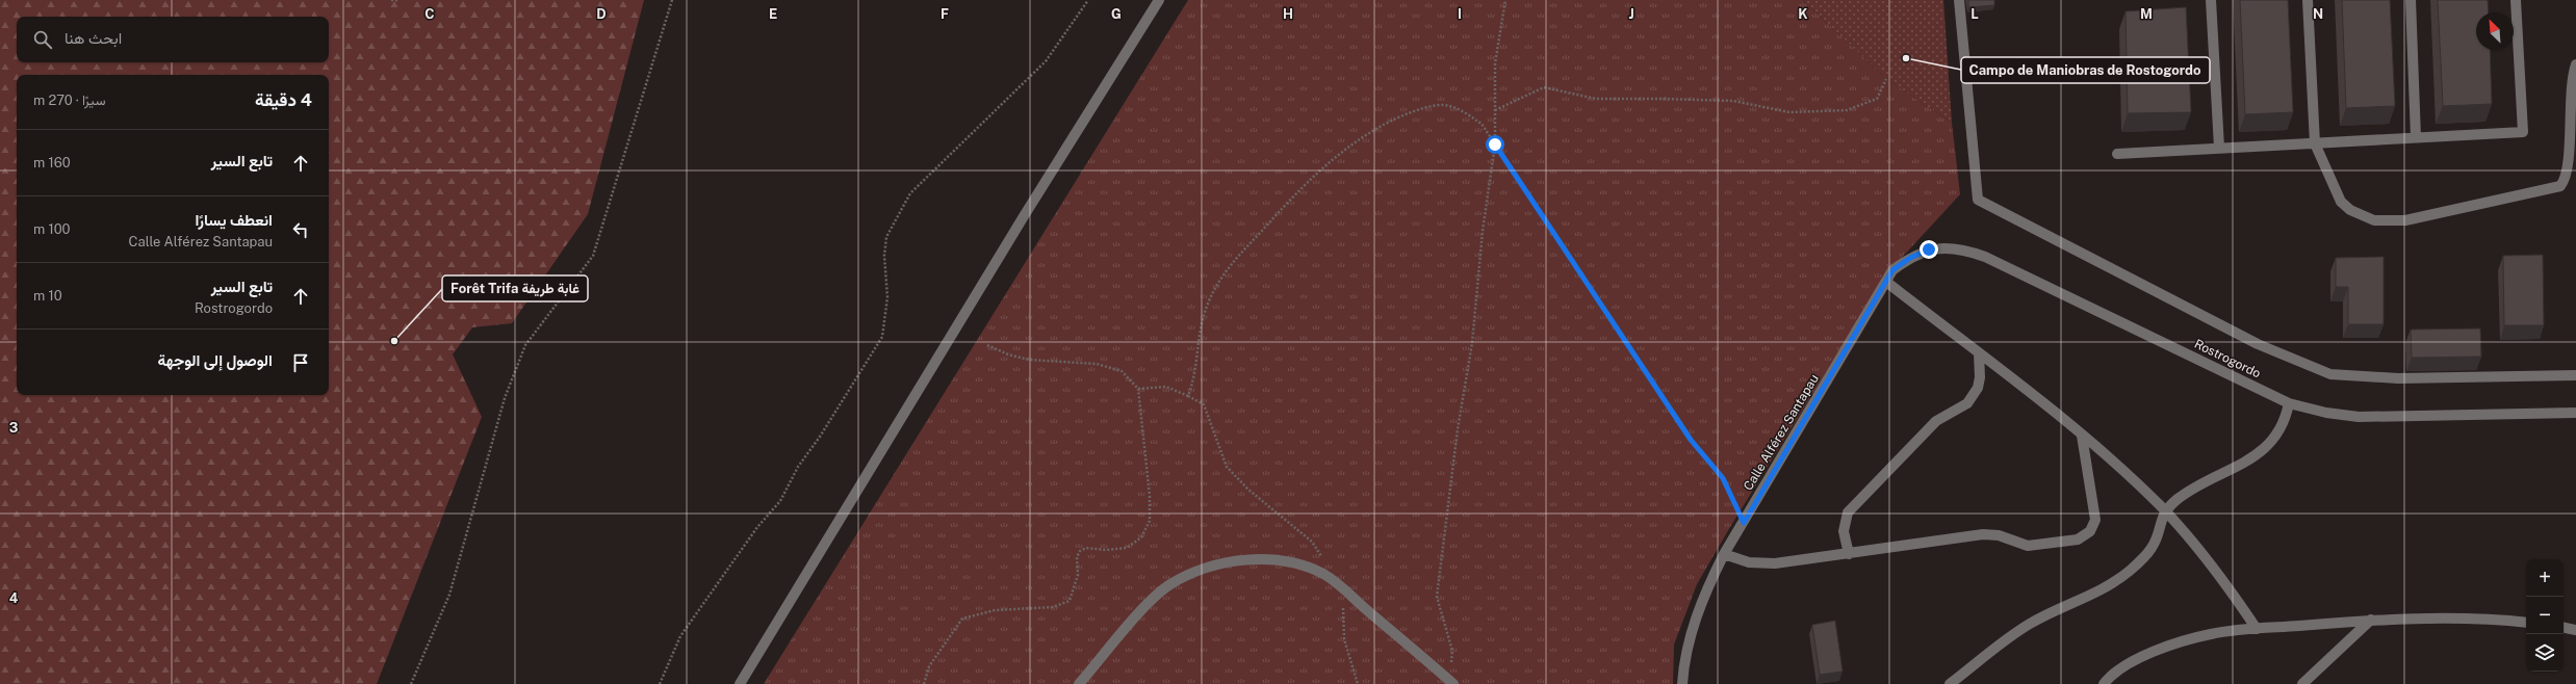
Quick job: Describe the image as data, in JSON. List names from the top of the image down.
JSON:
{
  "streets": {
    "street": ["Rostrogordo", "Calle Alférez Santapau"]
  },
  "crossings": [
    ["Rostrogordo", "Calle Alférez Santapau"]
  ],
  "places": ["Campo de Maniobras de Rostogordo", "Forêt Trifa غابة طريفة"],
  "north": "top left",
  "page": {
    "search": "ابحث هنا",
    "heading": ["4 دقيقة", "سيرًا · 270 m"],
    "list": [
      ["تابع السير", "160 m"],
      ["انعطف يسارًا", "Calle Alférez Santapau", "100 m"],
      ["تابع السير", "Rostrogordo", "10 m"],
      "الوصول إلى الوجهة"
    ],
    "map_buttons": ["+", "−"]
  },
  "grid": {
    "columns": [
      "C",
      "D",
      "E",
      "F",
      "G",
      "H",
      "I",
      "J",
      "K",
      "L",
      "M",
      "N"
    ],
    "rows": ["3", "4"]
  }
}
